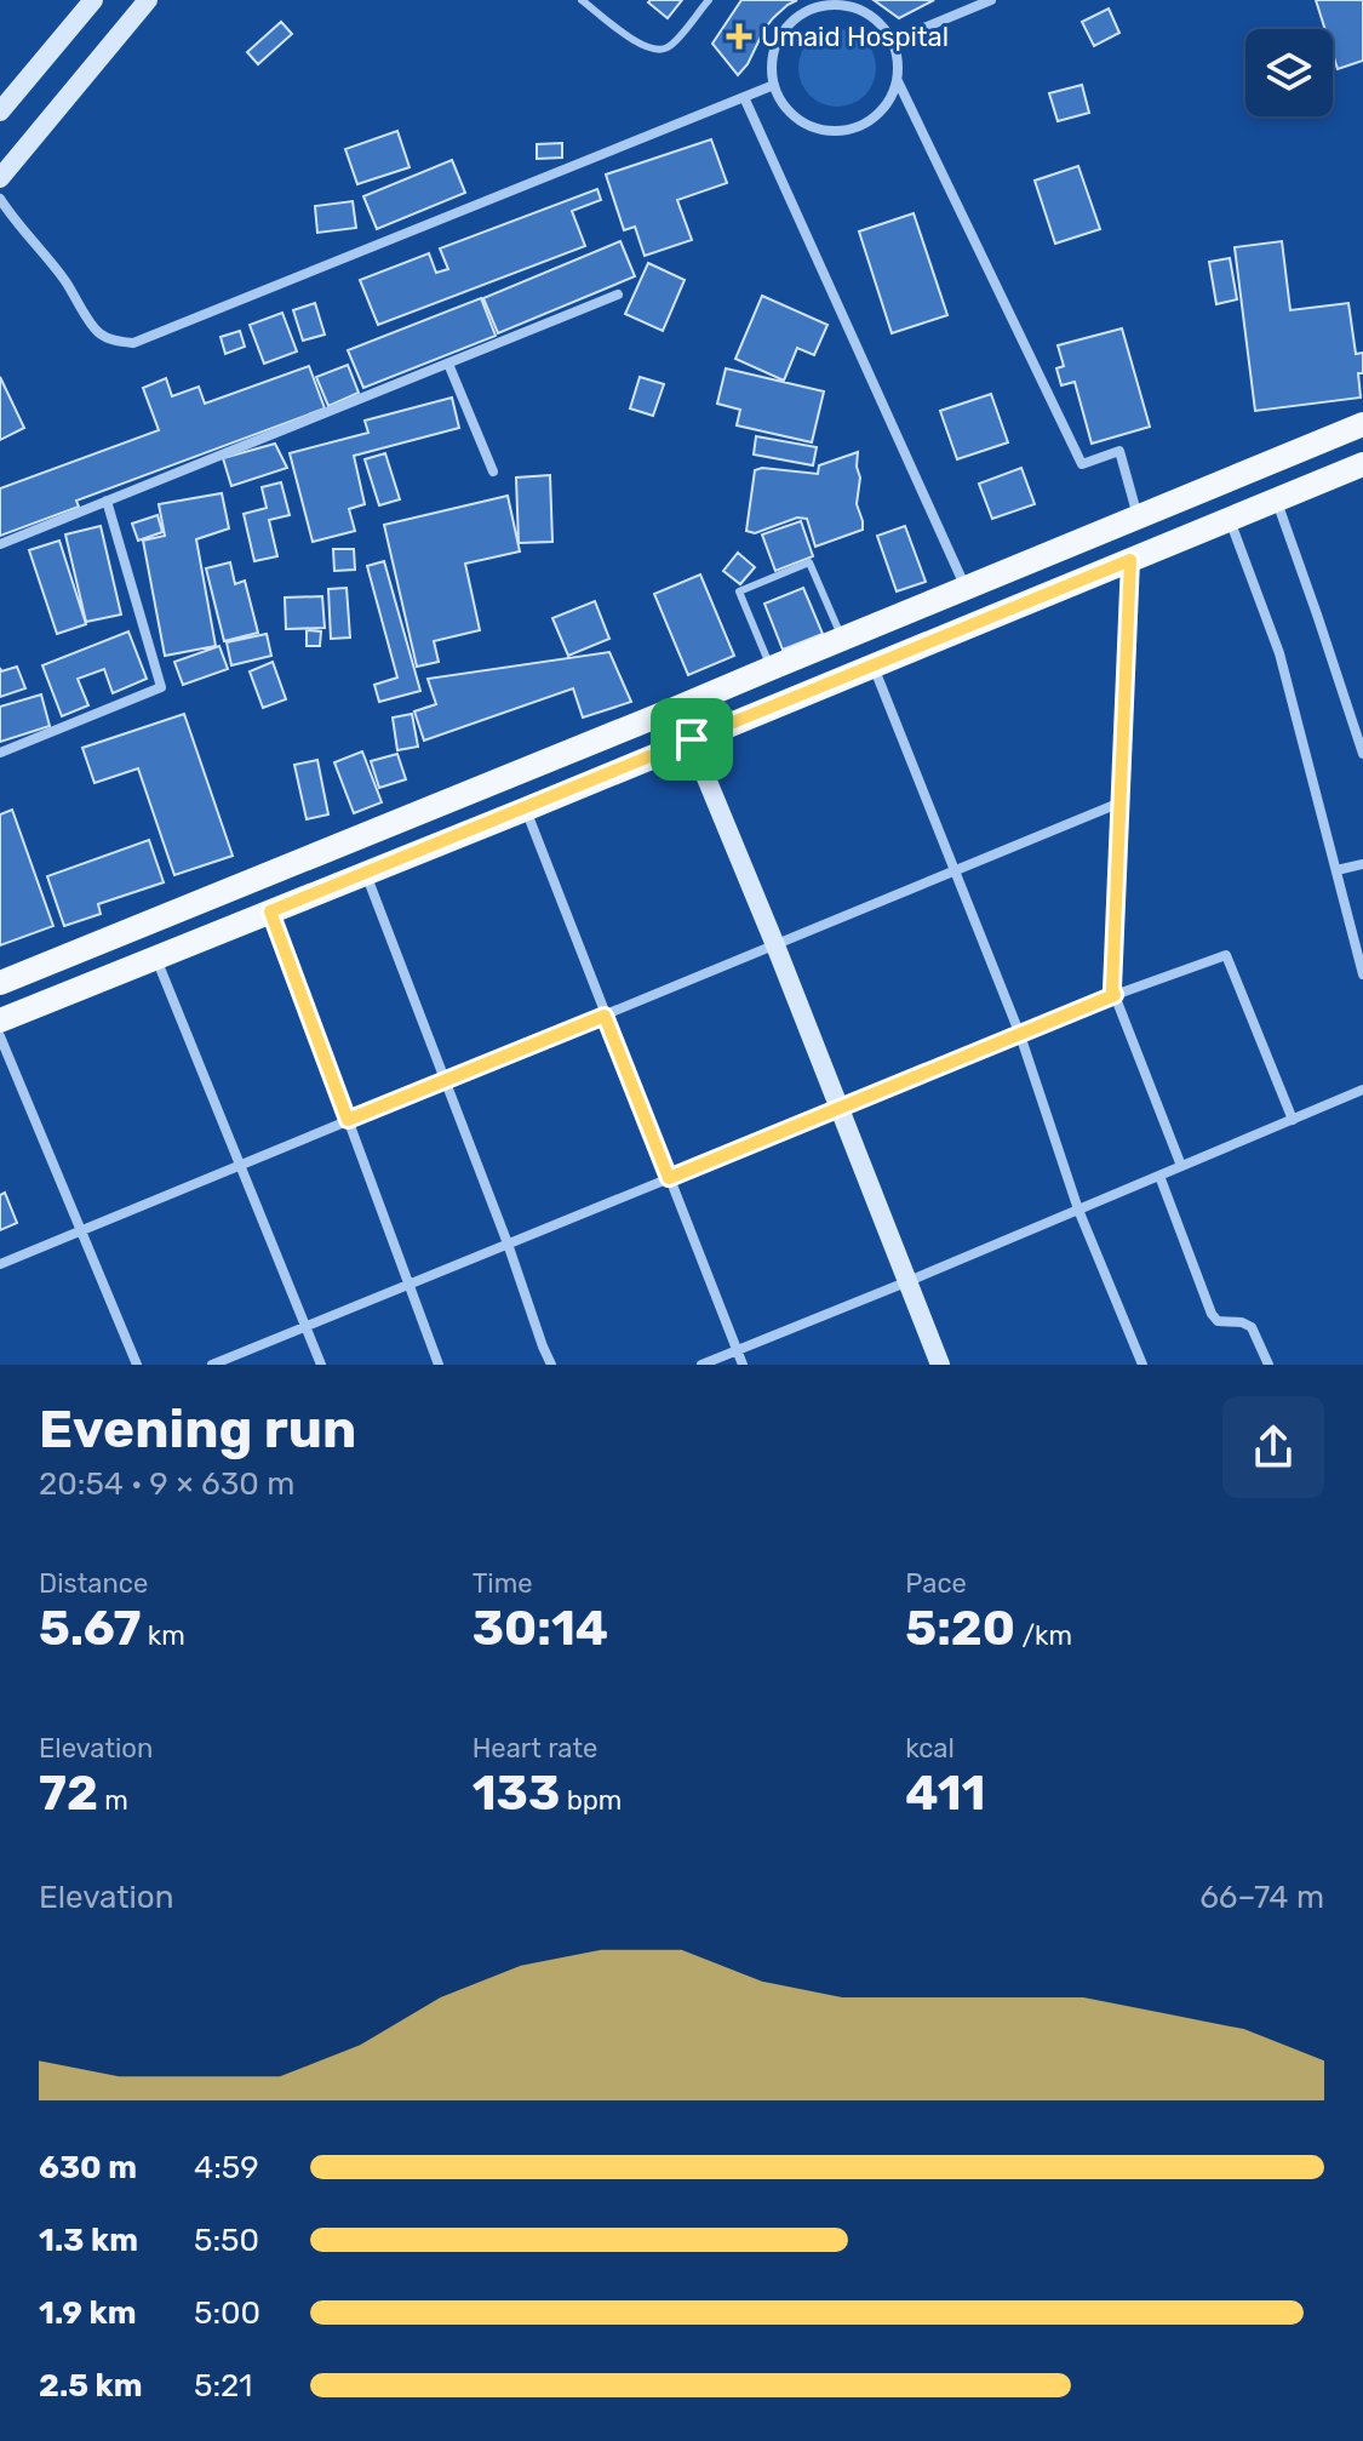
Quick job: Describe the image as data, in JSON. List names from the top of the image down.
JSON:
{
  "places": {
    "health": ["Umaid Hospital"]
  },
  "page": {
    "heading": ["Evening run", "20:54 · 9 × 630 m"],
    "stats": [
      ["Distance", "5.67 km"],
      ["Time", "30:14"],
      ["Pace", "5:20 /km"],
      ["Elevation", "72 m"],
      ["Heart rate", "133 bpm"],
      ["kcal", "411"]
    ],
    "chart": ["Elevation", "66–74 m"],
    "list": [
      {
        "name": "630 m",
        "note": "4:59"
      },
      {
        "name": "1.3 km",
        "note": "5:50"
      },
      {
        "name": "1.9 km",
        "note": "5:00"
      },
      {
        "name": "2.5 km",
        "note": "5:21"
      }
    ]
  }
}
